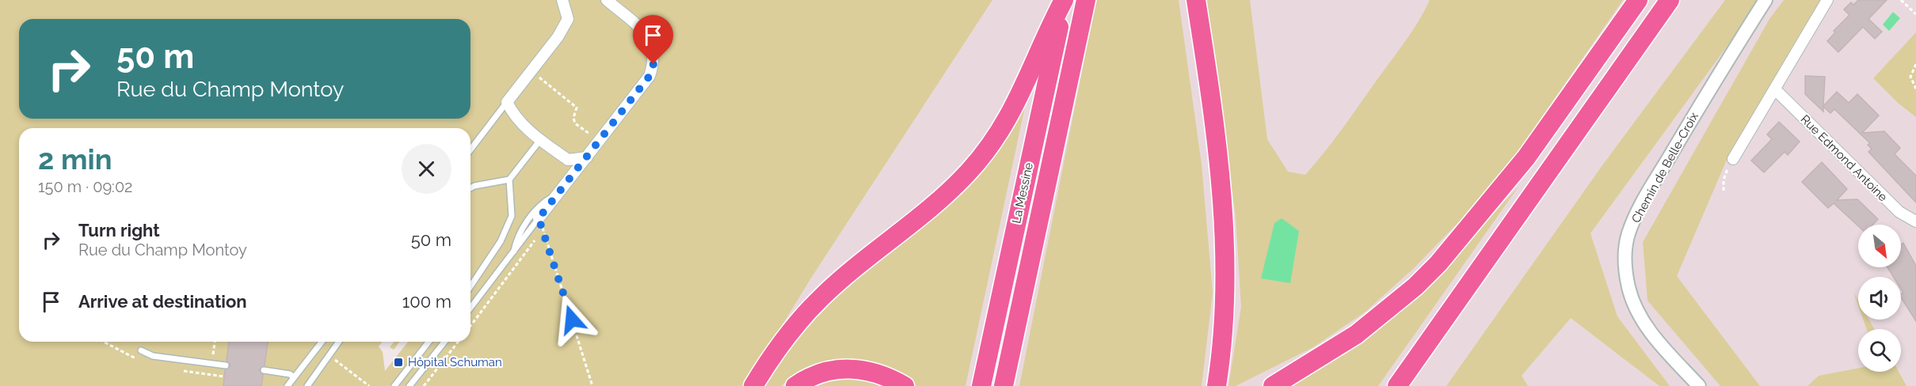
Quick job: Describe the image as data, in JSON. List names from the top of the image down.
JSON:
{
  "streets": {
    "highway": ["La Messine"],
    "street": ["Rue Edmond Antoine", "Chemin de Belle-Croix"]
  },
  "places": {
    "transit": ["Hôpital Schuman"]
  },
  "north": "bottom right",
  "page": {
    "turn": ["50 m", "Rue du Champ Montoy"],
    "heading": ["2 min", "150 m · 09:02"],
    "list": [
      {
        "name": "Turn right",
        "note": "Rue du Champ Montoy",
        "value": "50 m"
      },
      {
        "name": "Arrive at destination",
        "value": "100 m"
      }
    ]
  }
}
